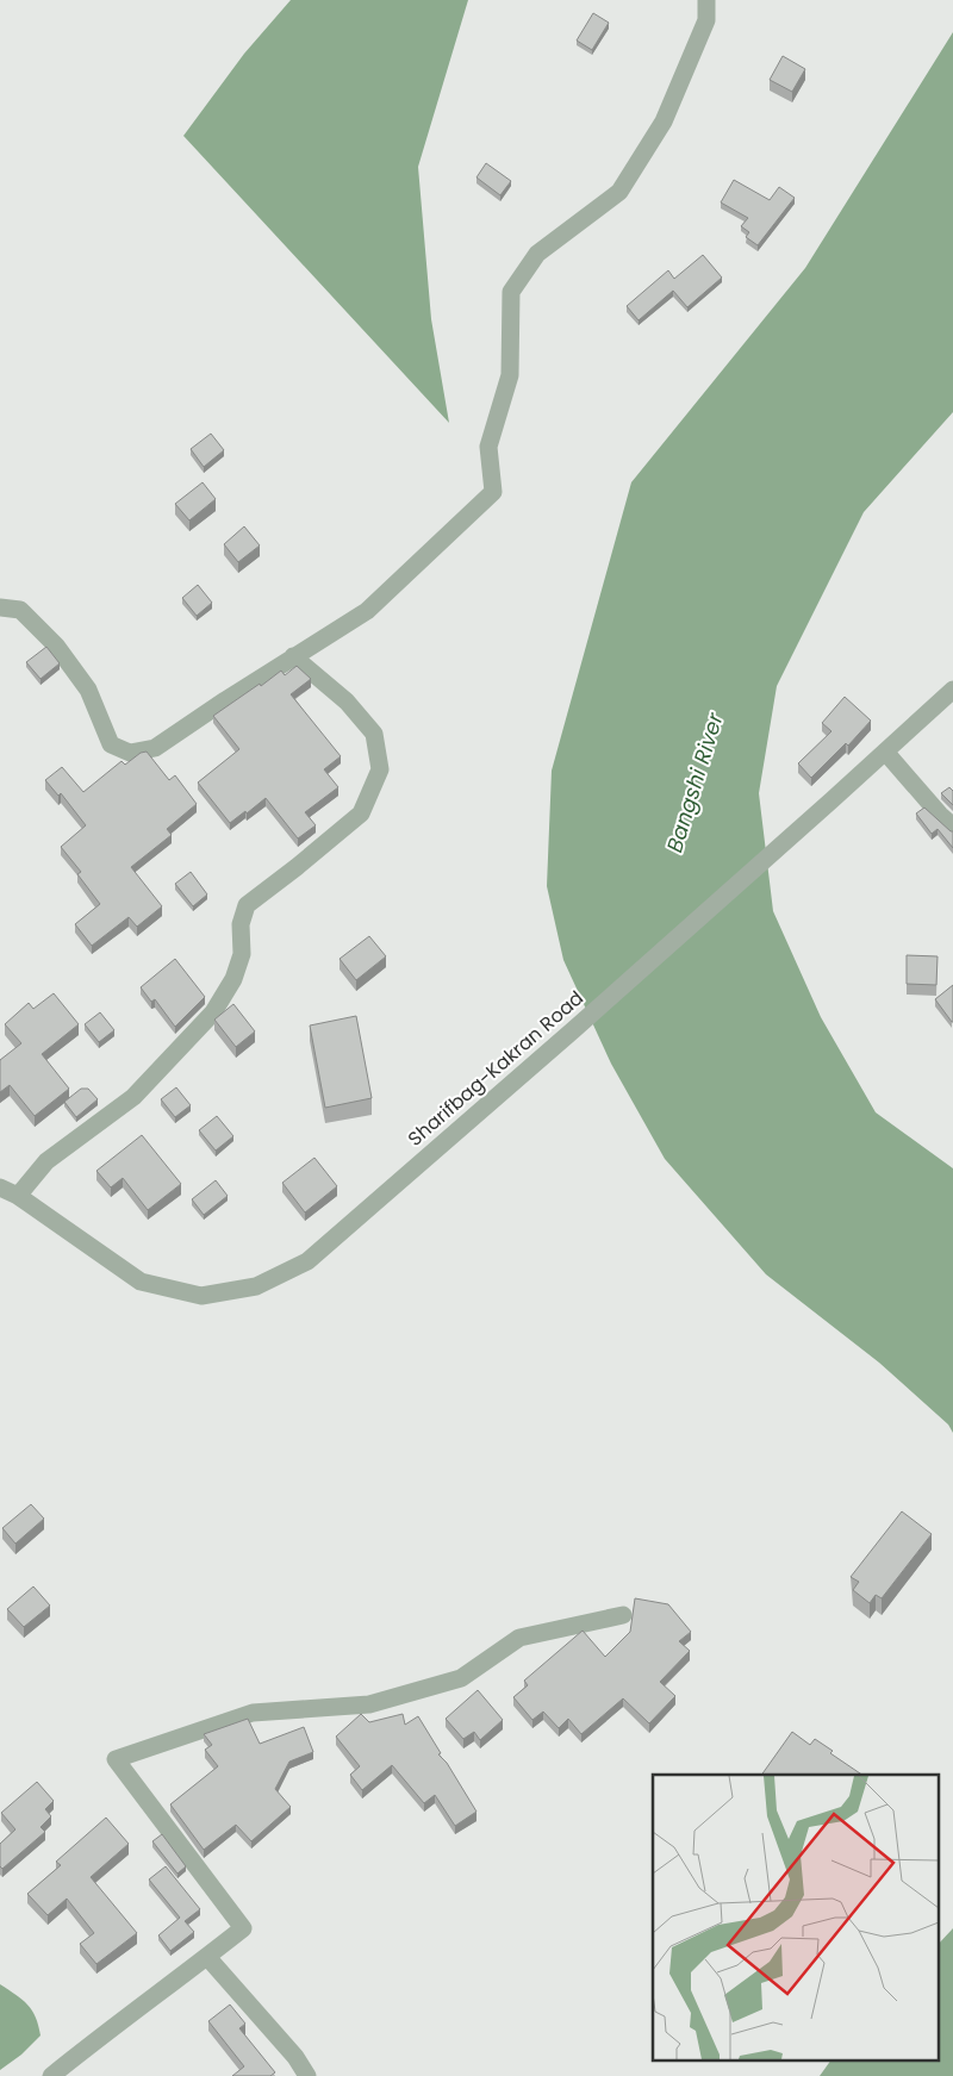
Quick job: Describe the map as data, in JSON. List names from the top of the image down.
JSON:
{
  "streets": {
    "street": ["Sharifbag-Kakran Road"]
  },
  "water": ["Bangshi River"]
}
